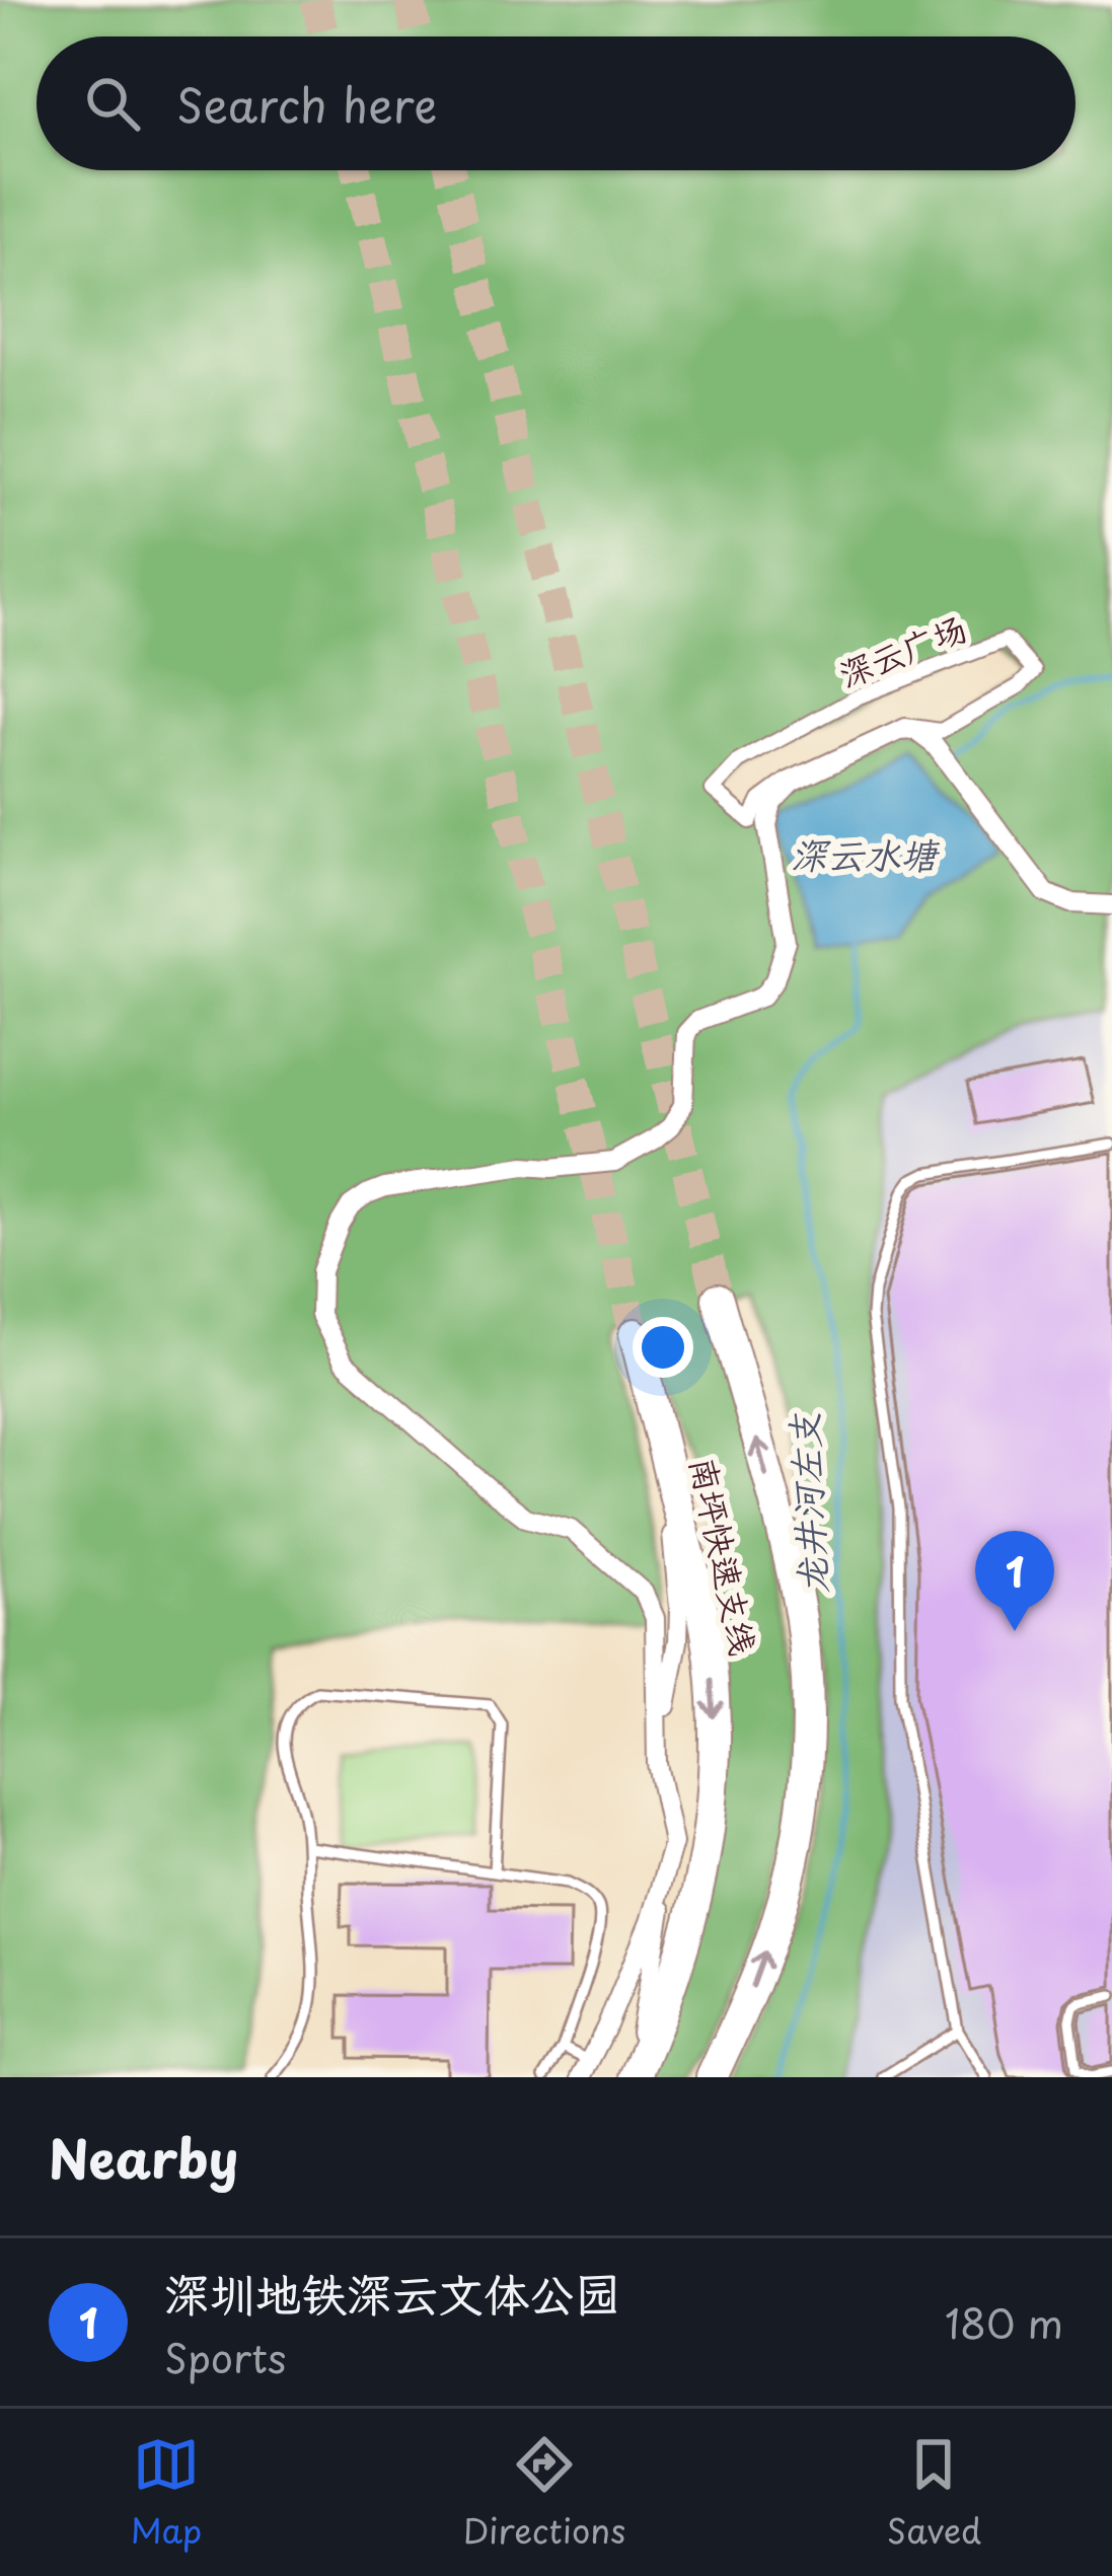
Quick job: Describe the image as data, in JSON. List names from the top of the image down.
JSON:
{
  "streets": {
    "highway": ["南坪快速支线"],
    "street": ["深云广场"]
  },
  "water": ["深云水塘", "龙井河左支"],
  "page": {
    "search": "Search here",
    "pins": "1",
    "heading": "Nearby",
    "list": [
      {
        "mark": "1",
        "name": "深圳地铁深云文体公园",
        "note": "Sports",
        "value": "180 m"
      }
    ],
    "nav": ["Map", "Directions", "Saved"]
  }
}
